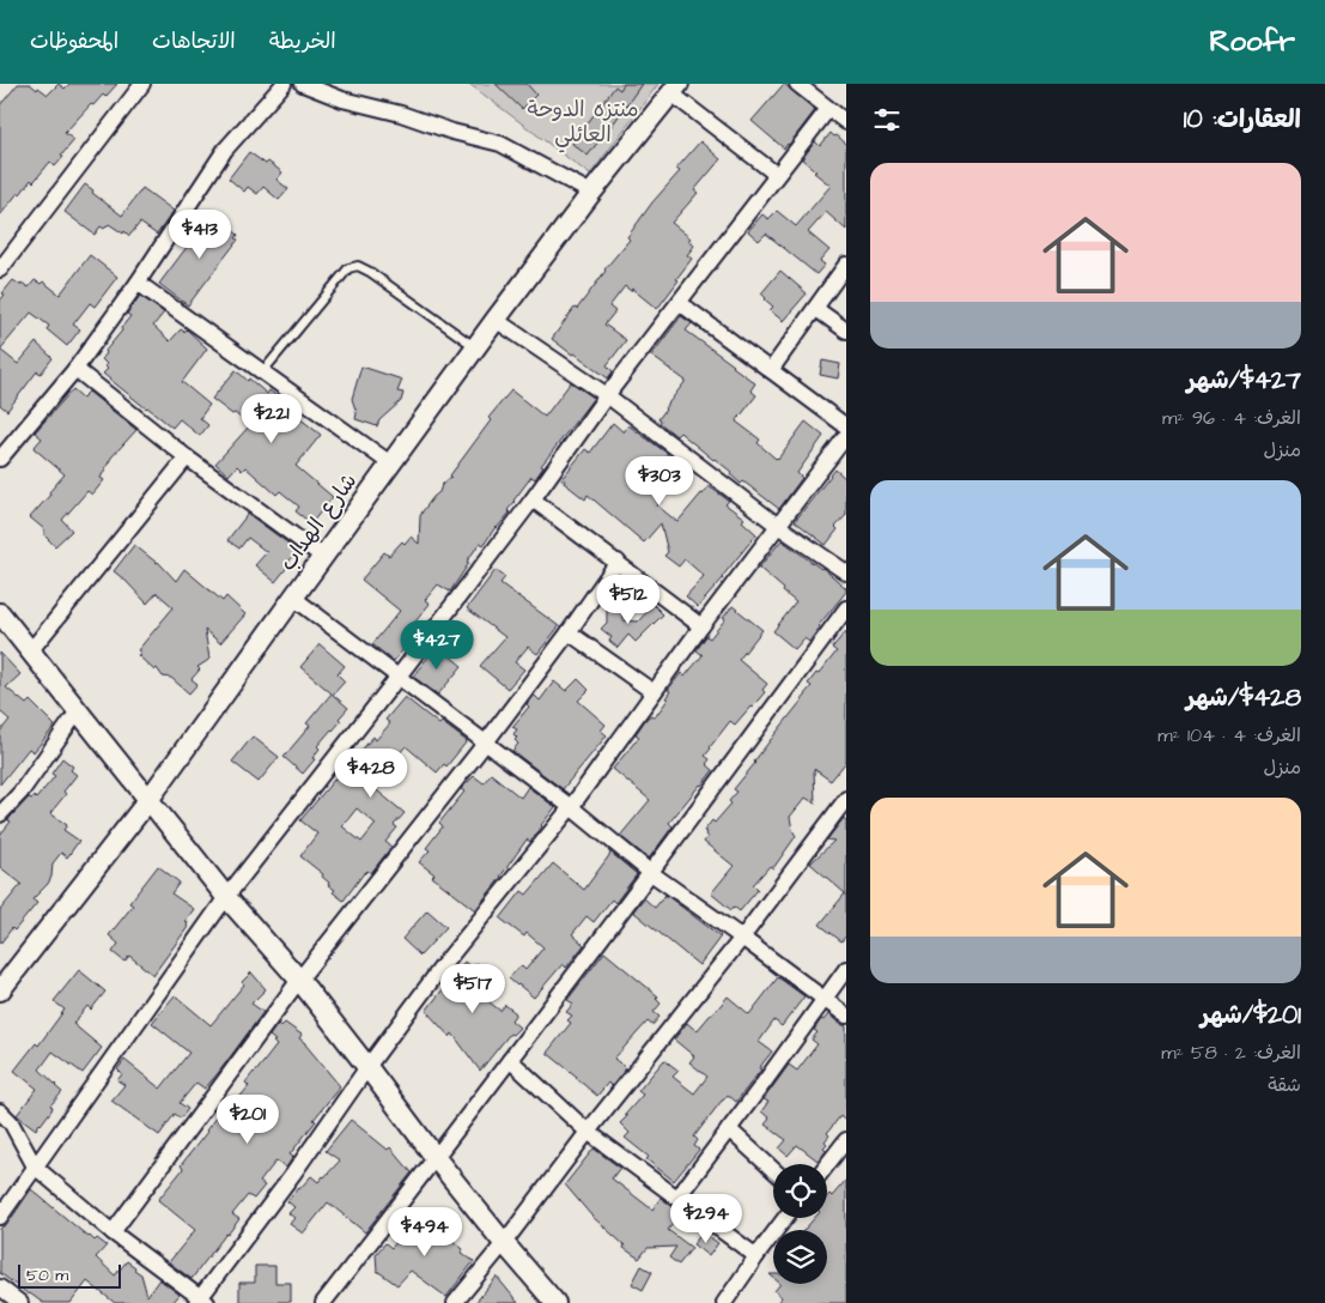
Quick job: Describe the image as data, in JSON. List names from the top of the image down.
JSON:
{
  "streets": {
    "street": ["شارع الهداب"]
  },
  "parks": ["منتزه الدوحة العائلي"],
  "scale_bar": "50 m",
  "page": {
    "header": "Roofr",
    "nav": ["الخريطة", "الاتجاهات", "المحفوظات"],
    "heading": "العقارات: 10",
    "list": [
      {
        "name": "$427/شهر",
        "note": "الغرف: 4 · 96 m² · منزل"
      },
      {
        "name": "$428/شهر",
        "note": "الغرف: 4 · 104 m² · منزل"
      },
      {
        "name": "$201/شهر",
        "note": "الغرف: 2 · 58 m² · شقة"
      }
    ],
    "price": [
      "$413",
      "$221",
      "$303",
      "$512",
      "$427",
      "$428",
      "$517",
      "$201",
      "$294",
      "$494"
    ],
    "scale": "50 m"
  }
}
